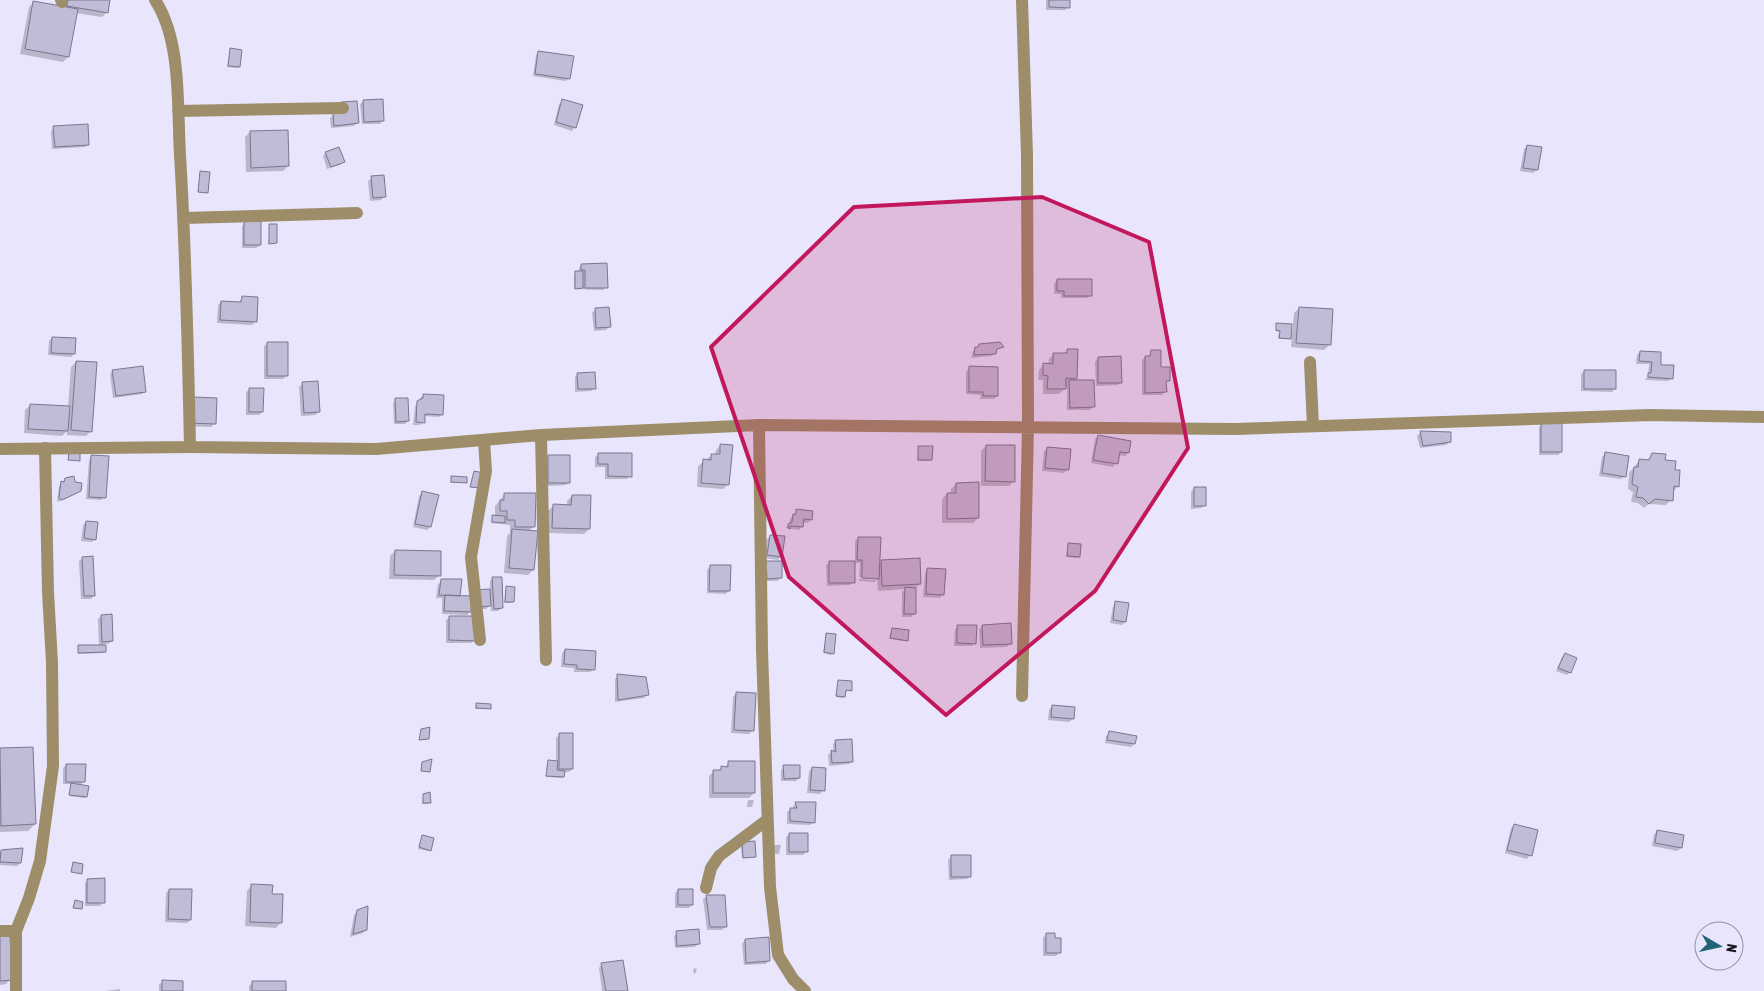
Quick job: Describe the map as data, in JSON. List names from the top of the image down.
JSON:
{
  "north": "right"
}
